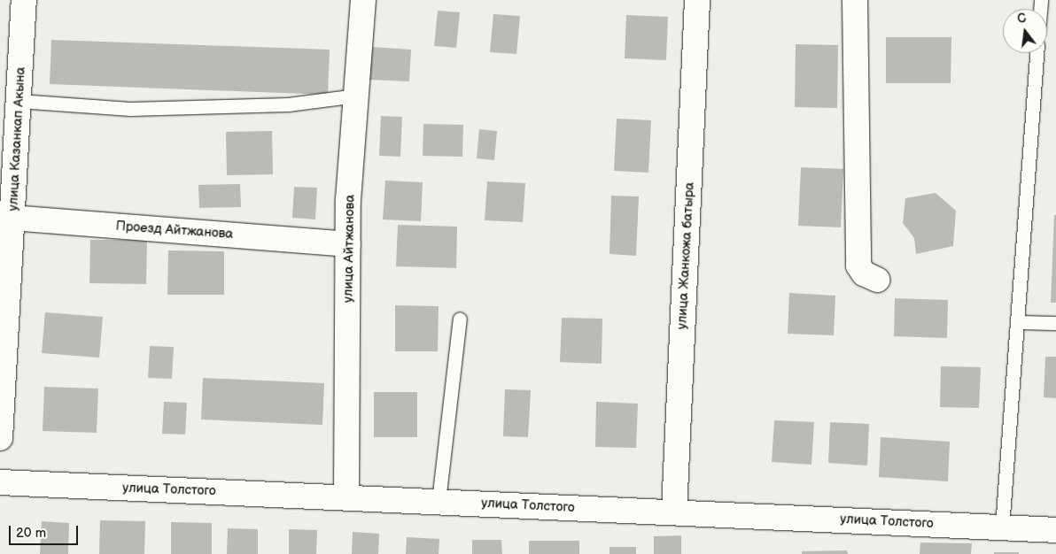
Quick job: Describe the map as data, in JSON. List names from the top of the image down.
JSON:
{
  "streets": {
    "street": [
      "улица Казанкап Акына",
      "Проезд Айтжанова",
      "улица Айтжанова",
      "улица Жанкожа батыра",
      "улица Толстого"
    ]
  },
  "crossings": [
    ["улица Казанкап Акына", "Проезд Айтжанова"],
    ["Проезд Айтжанова", "улица Айтжанова"],
    ["улица Айтжанова", "улица Толстого"],
    ["улица Жанкожа батыра", "улица Толстого"]
  ],
  "scale_bar": "20 m",
  "north": "top"
}
